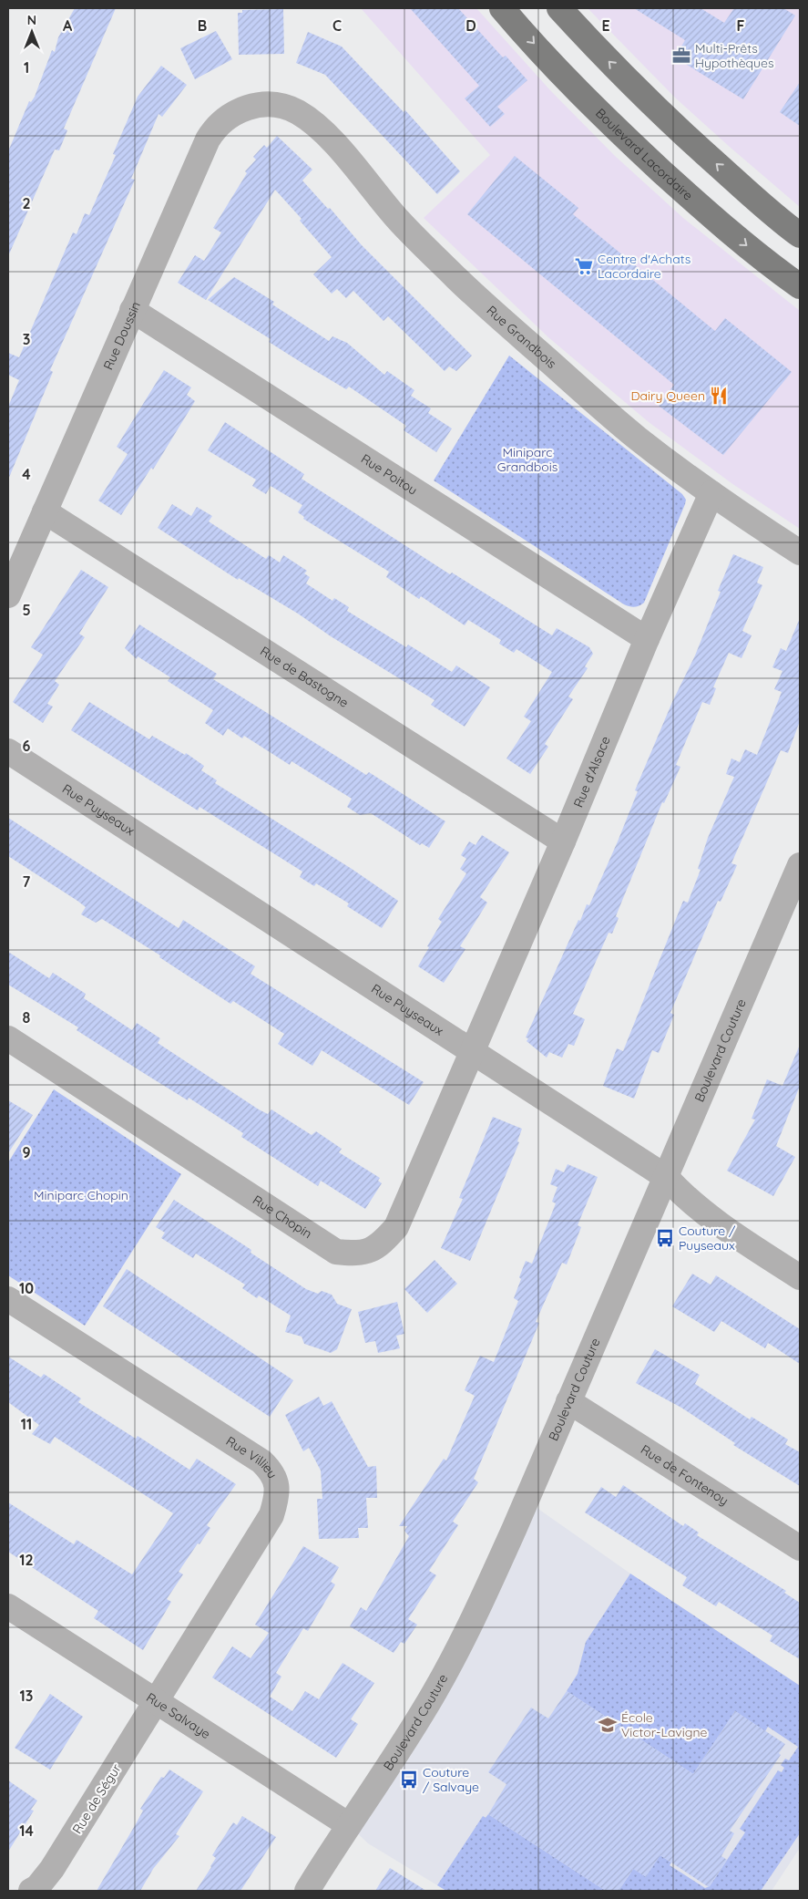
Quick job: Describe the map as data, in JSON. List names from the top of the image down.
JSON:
{
  "streets": {
    "main road": ["Boulevard Lacordaire"],
    "street": [
      "Rue Doussin",
      "Rue Grandbois",
      "Rue Poitou",
      "Rue de Bastogne",
      "Rue d'Alsace",
      "Rue Puyseaux",
      "Boulevard Couture",
      "Rue Chopin",
      "Rue Villieu",
      "Rue de Fontenoy",
      "Rue Salvaye",
      "Rue de Ségur"
    ]
  },
  "crossings": [
    ["Rue Doussin", "Rue Grandbois"],
    ["Rue Doussin", "Rue Poitou"],
    ["Rue Doussin", "Rue de Bastogne"],
    ["Rue Grandbois", "Rue d'Alsace"],
    ["Rue Poitou", "Rue d'Alsace"],
    ["Rue de Bastogne", "Rue d'Alsace"],
    ["Rue d'Alsace", "Rue Puyseaux"],
    ["Rue d'Alsace", "Rue Chopin"],
    ["Rue Puyseaux", "Boulevard Couture"],
    ["Rue Puyseaux", "Rue Chopin"],
    ["Boulevard Couture", "Rue de Fontenoy"],
    ["Boulevard Couture", "Rue Salvaye"],
    ["Rue Villieu", "Rue Salvaye"],
    ["Rue Villieu", "Rue de Ségur"],
    ["Rue Salvaye", "Rue de Ségur"]
  ],
  "parks": ["Miniparc Grandbois", "Miniparc Chopin"],
  "places": {
    "office": ["Multi-Prêts Hypothèques"],
    "supermarket": ["Centre d'Achats Lacordaire"],
    "restaurant": ["Dairy Queen"],
    "bus stop": ["Couture / Puyseaux", "Couture / Salvaye"],
    "school or university": ["École Victor-Lavigne"]
  },
  "north": "top",
  "grid": {
    "columns": [
      "A",
      "B",
      "C",
      "D",
      "E",
      "F"
    ],
    "rows": [
      "1",
      "2",
      "3",
      "4",
      "5",
      "6",
      "7",
      "8",
      "9",
      "10",
      "11",
      "12",
      "13",
      "14"
    ]
  }
}
